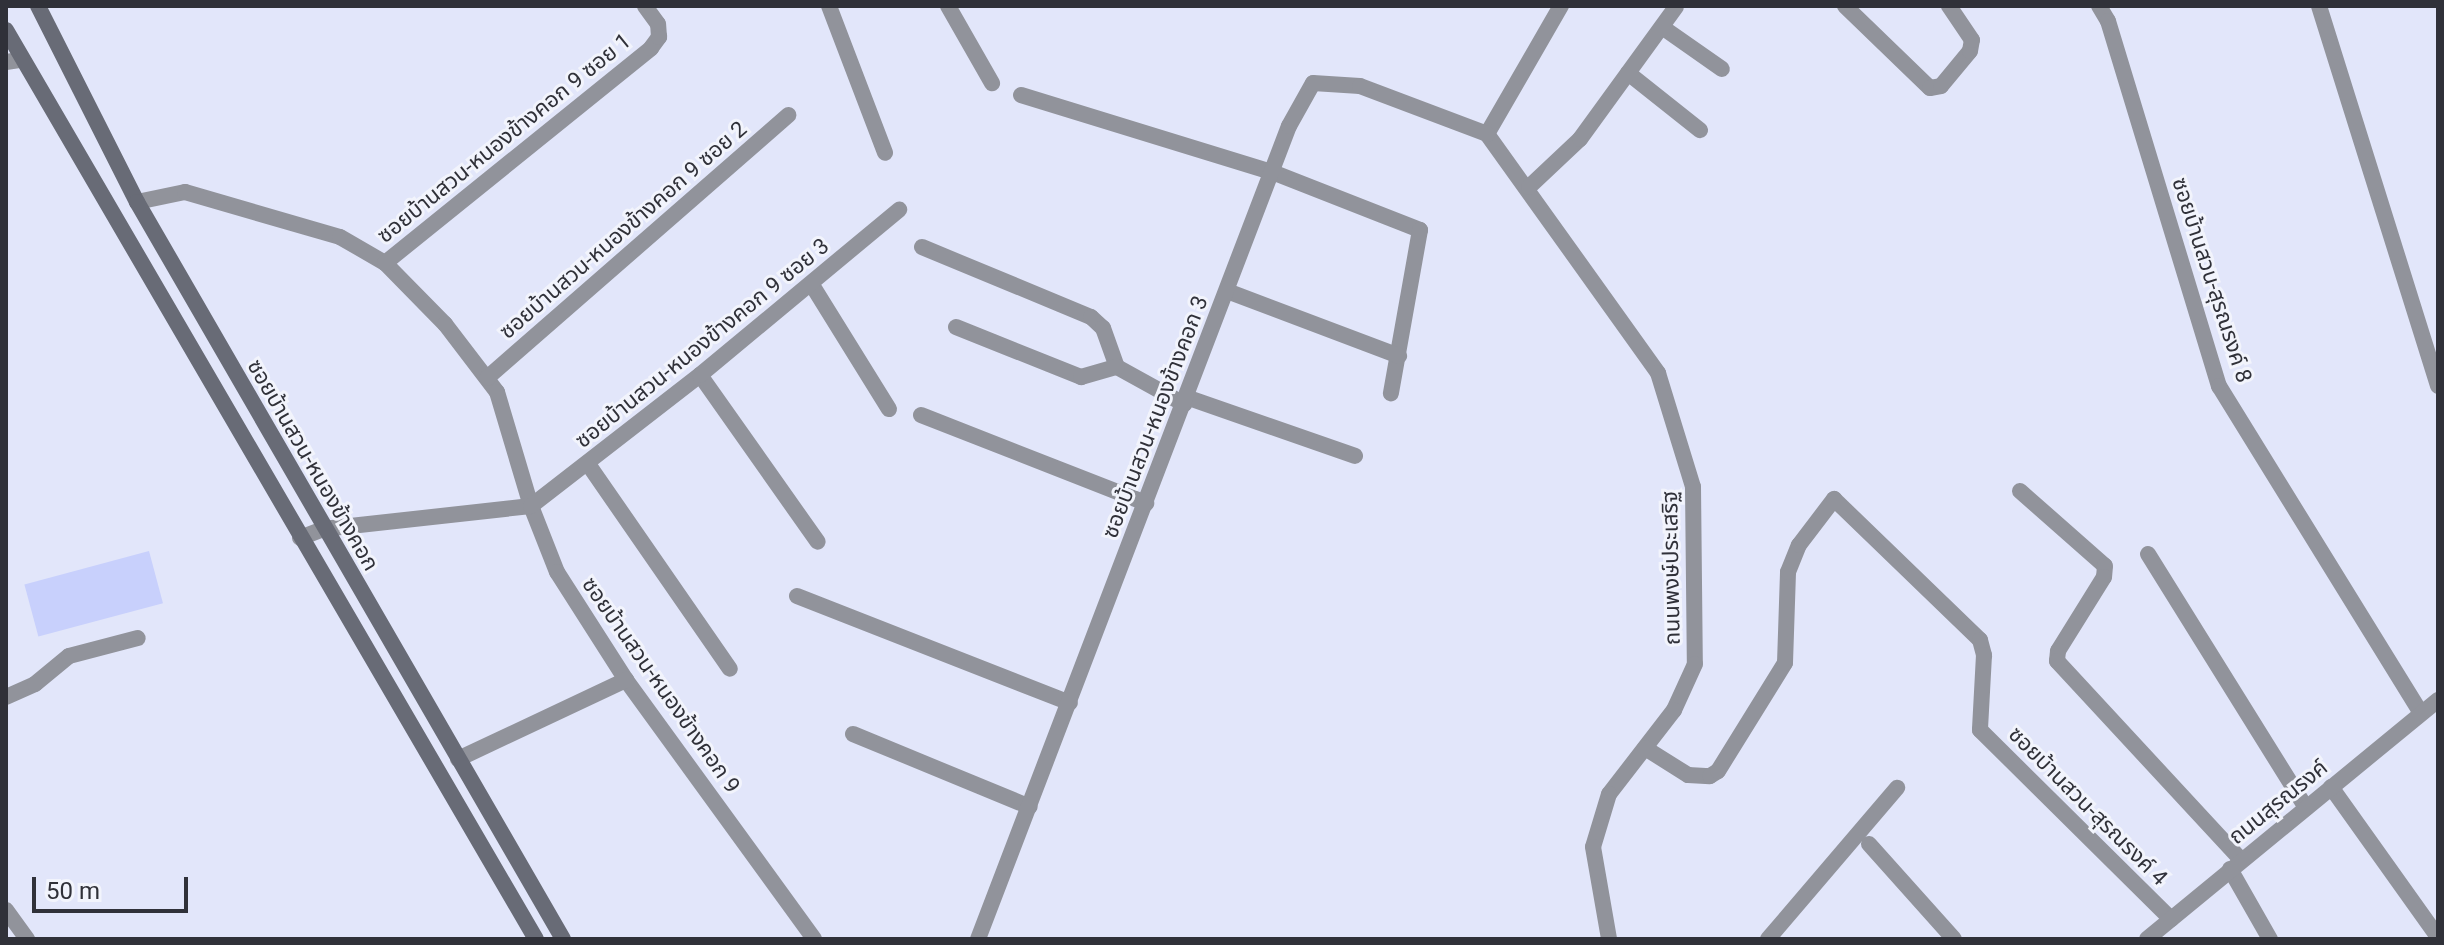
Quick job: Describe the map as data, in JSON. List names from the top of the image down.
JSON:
{
  "streets": {
    "main road": ["ซอยบ้านสวน-หนองข้างคอก"],
    "street": [
      "ซอยบ้านสวน-หนองข้างคอก 9 ซอย 1",
      "ซอยบ้านสวน-หนองข้างคอก 9 ซอย 2",
      "ซอยบ้านสวน-สุรณรงค์ 8",
      "ซอยบ้านสวน-หนองข้างคอก 9 ซอย 3",
      "ซอยบ้านสวน-หนองข้างคอก 3",
      "ถนนพงษ์ประเสริฐ",
      "ซอยบ้านสวน-หนองข้างคอก 9",
      "ถนนสุรณรงค์",
      "ซอยบ้านสวน-สุรณรงค์ 4"
    ]
  },
  "crossings": [
    ["ซอยบ้านสวน-หนองข้างคอก 9 ซอย 1", "ซอยบ้านสวน-หนองข้างคอก 9"],
    ["ซอยบ้านสวน-หนองข้างคอก 9 ซอย 2", "ซอยบ้านสวน-หนองข้างคอก 9"],
    ["ซอยบ้านสวน-สุรณรงค์ 8", "ถนนสุรณรงค์"],
    ["ซอยบ้านสวน-หนองข้างคอก 9 ซอย 3", "ซอยบ้านสวน-หนองข้างคอก 9"],
    ["ซอยบ้านสวน-หนองข้างคอก 3", "ถนนพงษ์ประเสริฐ"],
    ["ซอยบ้านสวน-หนองข้างคอก", "ซอยบ้านสวน-หนองข้างคอก 9"],
    ["ถนนพงษ์ประเสริฐ", "ซอยบ้านสวน-สุรณรงค์ 4"],
    ["ถนนสุรณรงค์", "ซอยบ้านสวน-สุรณรงค์ 4"]
  ],
  "scale_bar": "50 m"
}
